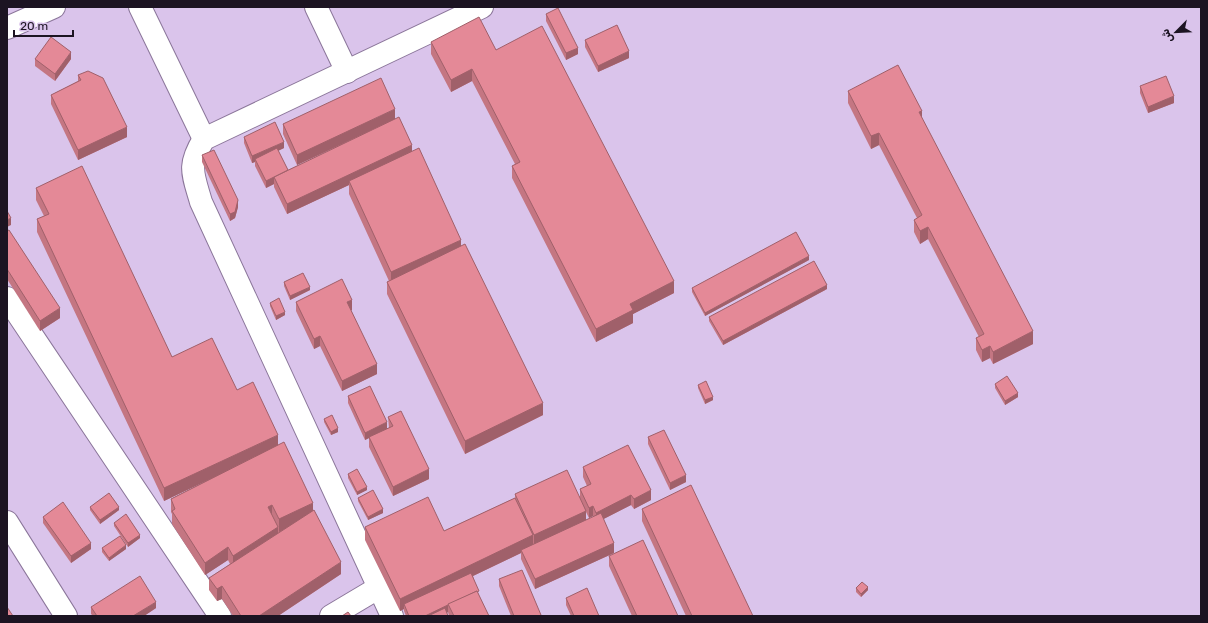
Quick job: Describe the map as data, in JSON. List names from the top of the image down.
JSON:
{
  "scale_bar": "20 m",
  "north": "bottom left"
}
